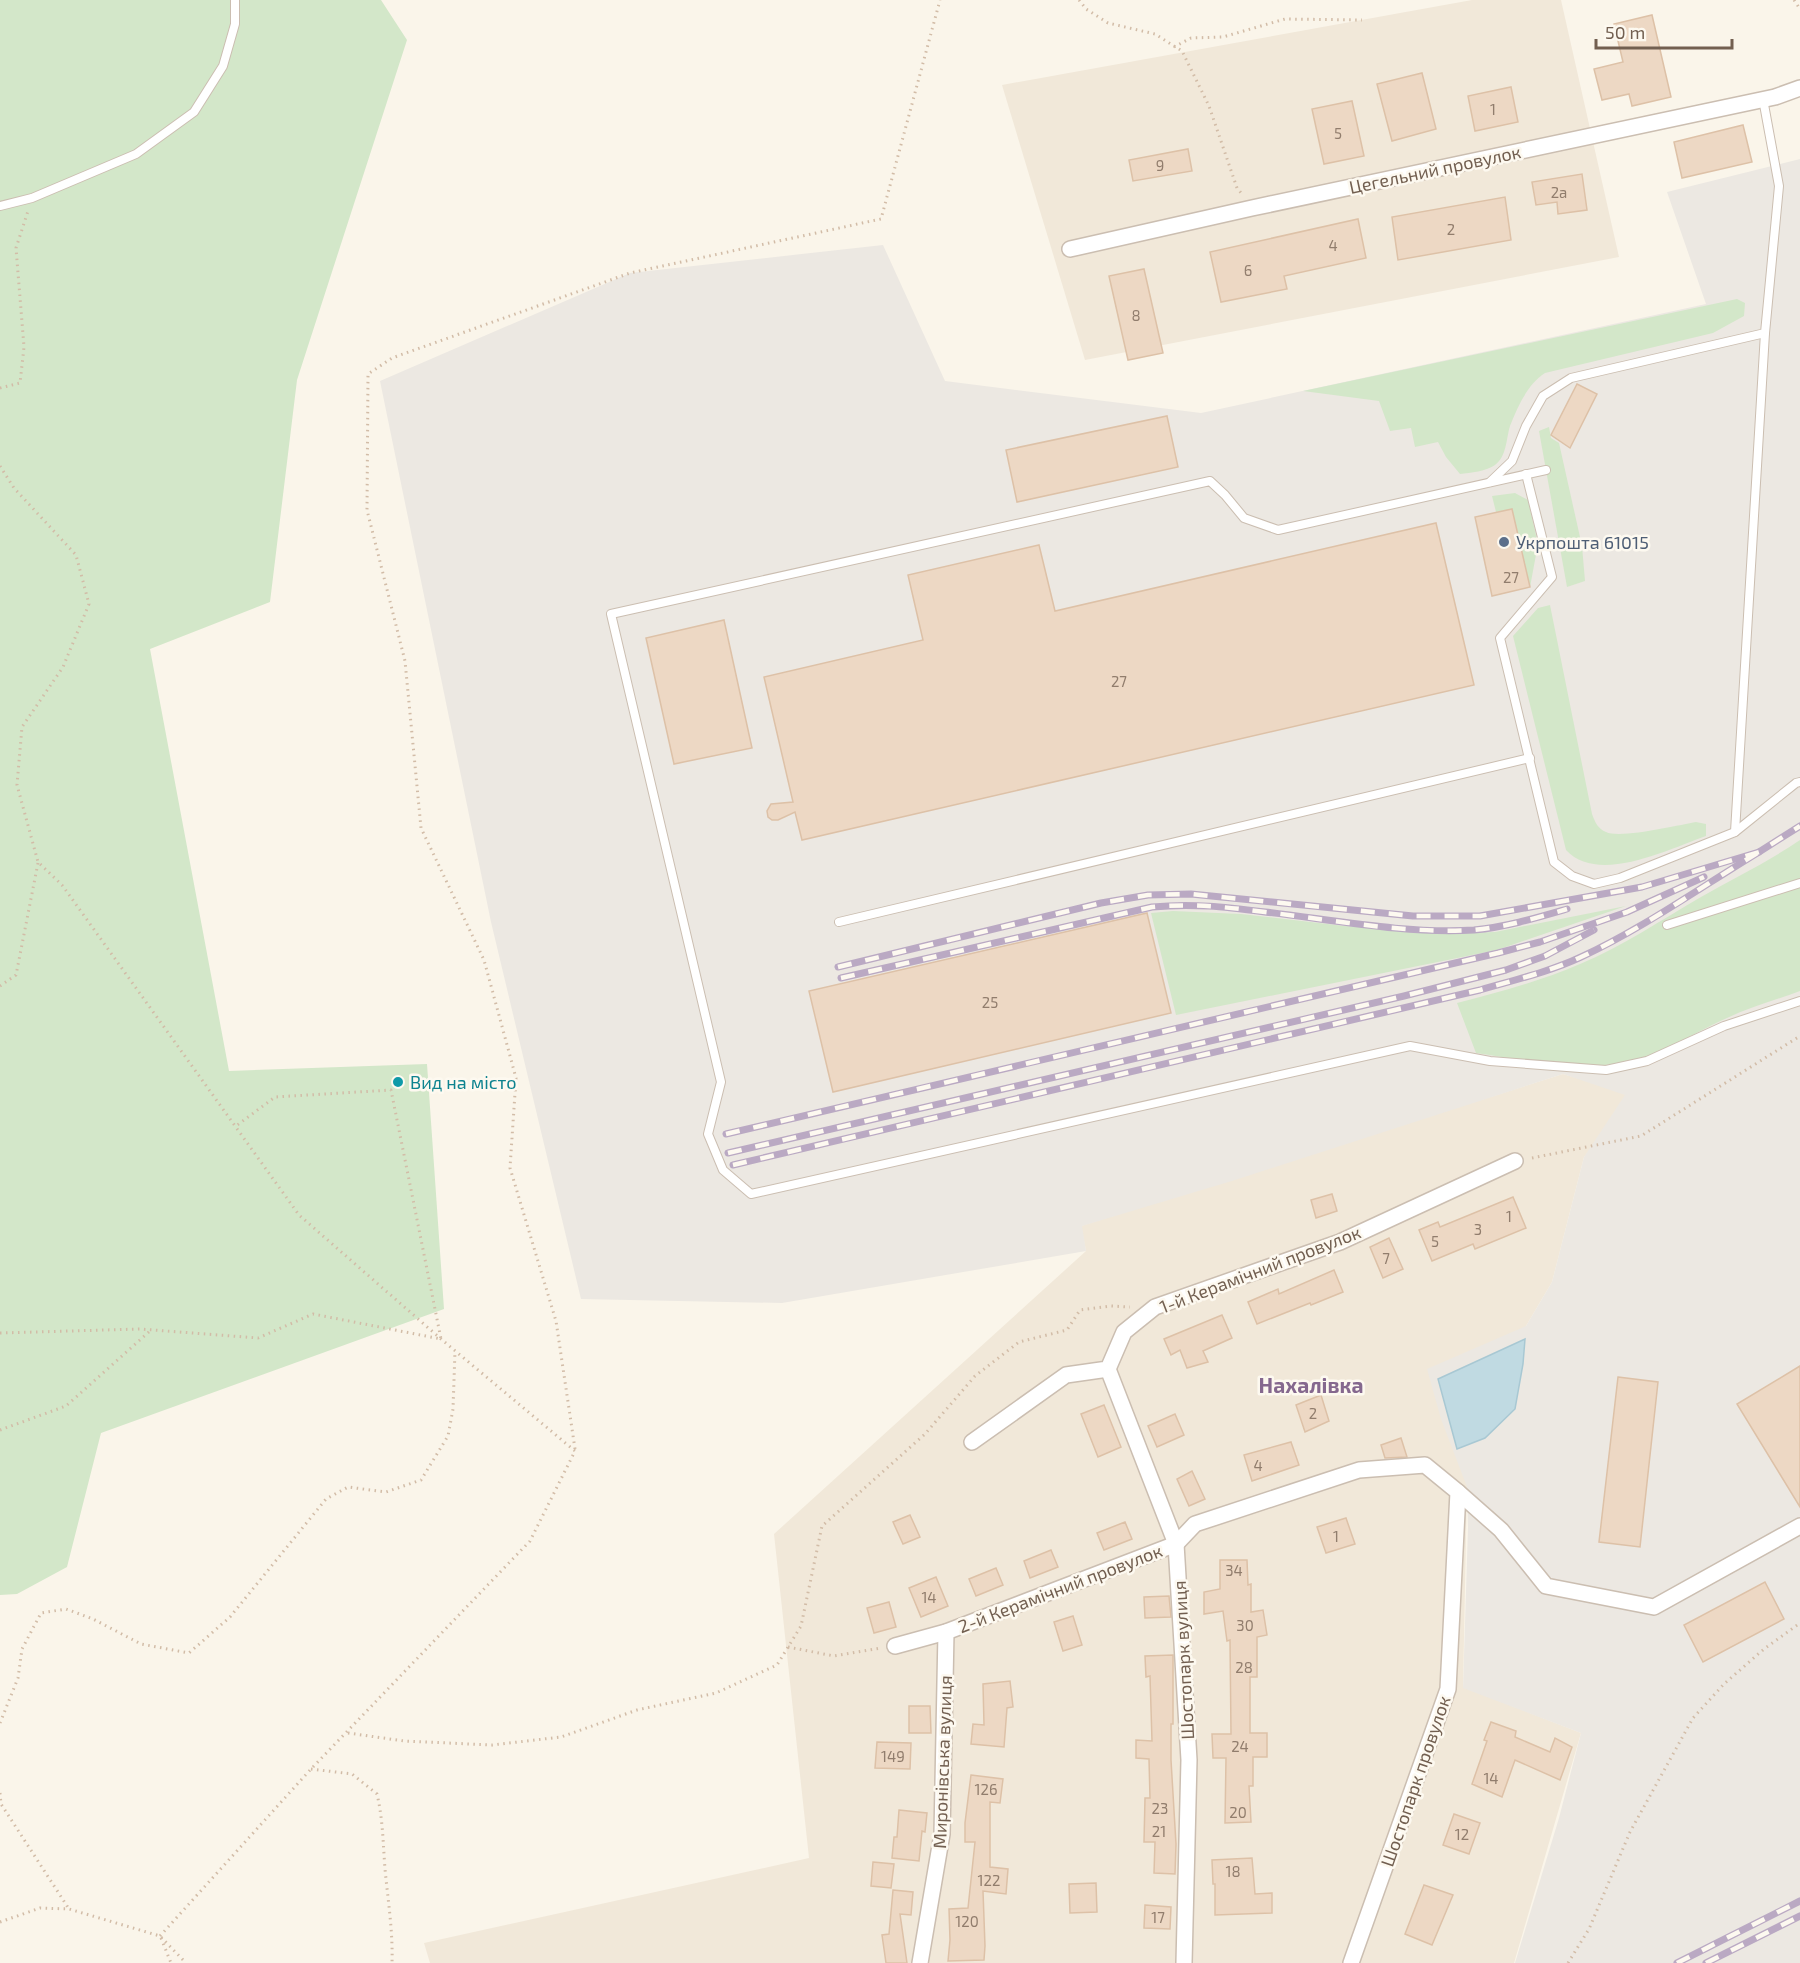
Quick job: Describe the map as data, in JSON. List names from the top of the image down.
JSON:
{
  "streets": {
    "street": [
      "Цегельний провулок",
      "1-й Керамічний провулок",
      "2-й Керамічний провулок",
      "Шостопарк вулиця",
      "Миронівська вулиця",
      "Шостопарк провулок"
    ]
  },
  "crossings": [
    ["1-й Керамічний провулок", "Шостопарк вулиця"],
    ["2-й Керамічний провулок", "Шостопарк вулиця"],
    ["2-й Керамічний провулок", "Миронівська вулиця"],
    ["2-й Керамічний провулок", "Шостопарк провулок"]
  ],
  "districts": ["Нахалівка"],
  "places": ["Укрпошта 61015", "Вид на місто"],
  "house_numbers": [
    "1",
    "5",
    "9",
    "2а",
    "2",
    "4",
    "6",
    "8",
    "27",
    "27",
    "25",
    "1",
    "3",
    "5",
    "7",
    "2",
    "4",
    "1",
    "34",
    "14",
    "30",
    "28",
    "24",
    "149",
    "14",
    "126",
    "23",
    "20",
    "21",
    "12",
    "18",
    "122",
    "17",
    "120"
  ],
  "scale_bar": "50 m"
}
